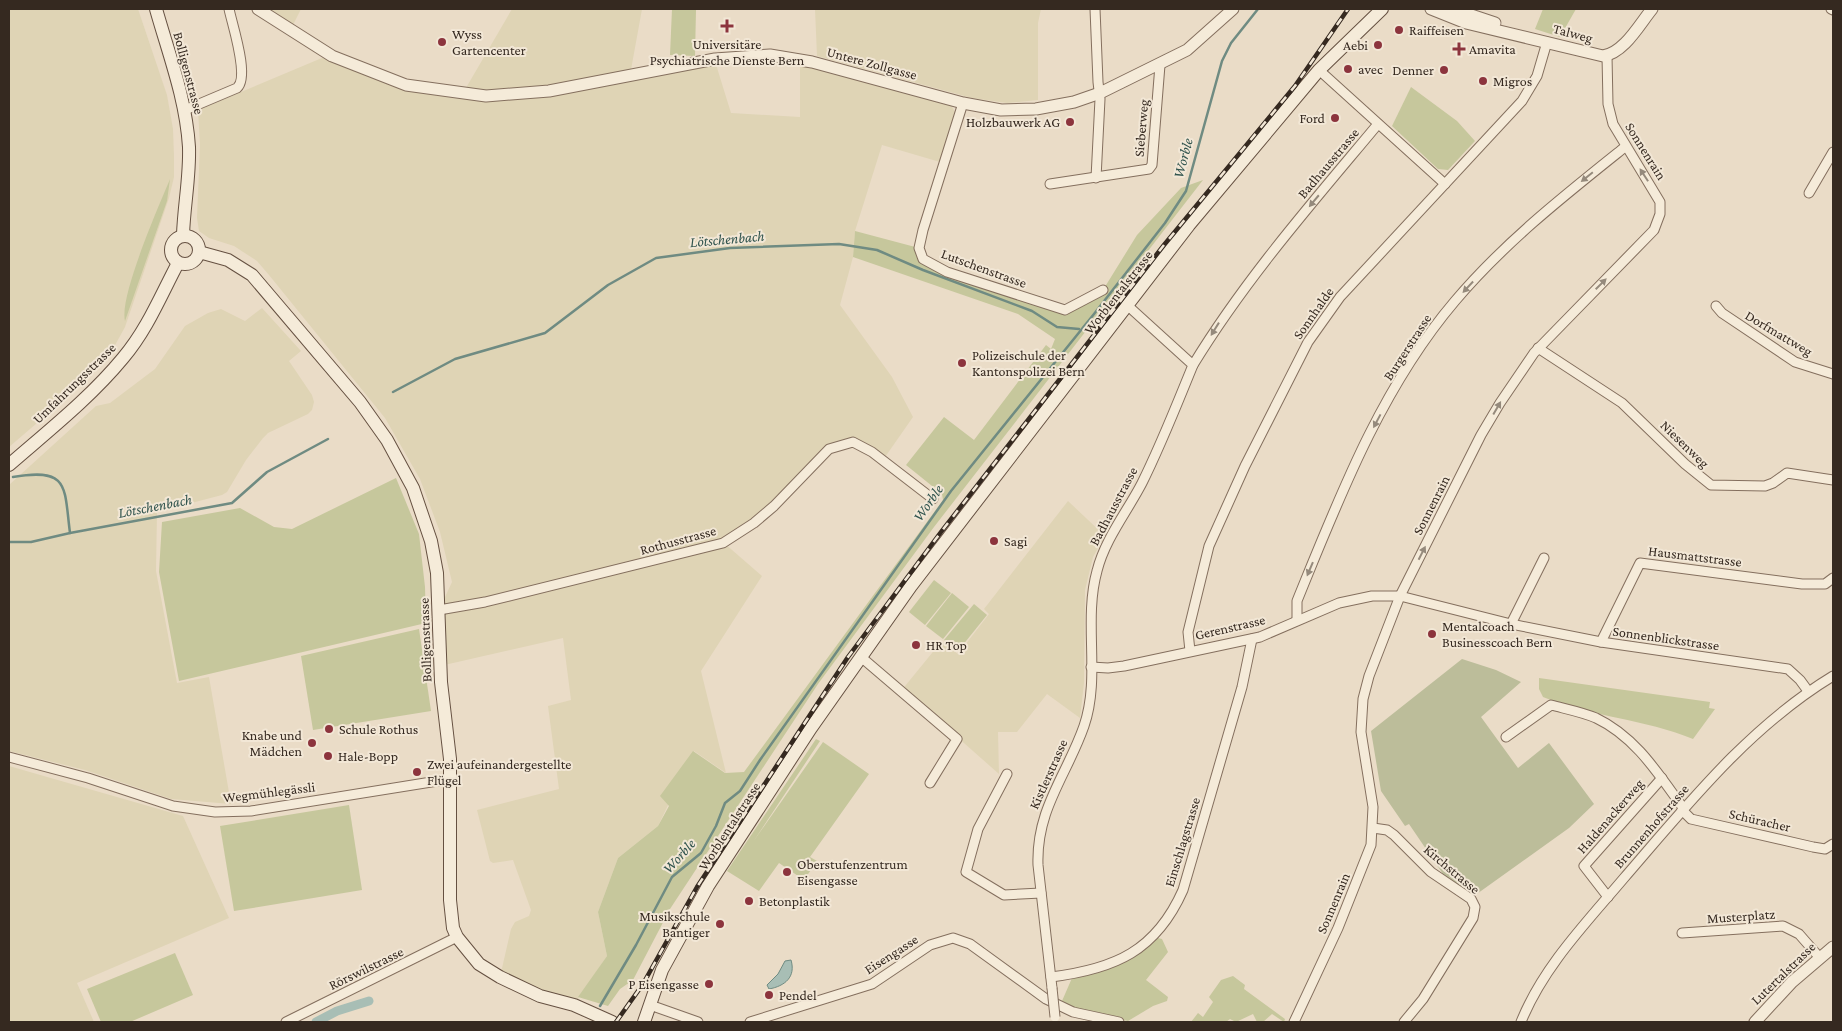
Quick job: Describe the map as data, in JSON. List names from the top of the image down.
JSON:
{
  "streets": {
    "main road": ["Bolligenstrasse", "Worblentalstrasse", "Umfahrungsstrasse"],
    "street": [
      "Talweg",
      "Untere Zollgasse",
      "Sieberweg",
      "Sonnenrain",
      "Badhausstrasse",
      "Lutschenstrasse",
      "Sonnhalde",
      "Dorfmattweg",
      "Burgerstrasse",
      "Niesenweg",
      "Rothusstrasse",
      "Hausmattstrasse",
      "Gerenstrasse",
      "Sonnenblickstrasse",
      "Kistlerstrasse",
      "Wegmühlegässli",
      "Haldenackerweg",
      "Schüracher",
      "Brunnenhofstrasse",
      "Einschlagstrasse",
      "Kirchstrasse",
      "Musterplatz",
      "Eisengasse",
      "Rörswilstrasse",
      "Lutertalstrasse"
    ]
  },
  "crossings": [
    ["Talweg", "Sonnenrain"],
    ["Talweg", "Sonnhalde"],
    ["Untere Zollgasse", "Sieberweg"],
    ["Untere Zollgasse", "Lutschenstrasse"],
    ["Bolligenstrasse", "Umfahrungsstrasse"],
    ["Bolligenstrasse", "Rothusstrasse"],
    ["Bolligenstrasse", "Wegmühlegässli"],
    ["Bolligenstrasse", "Rörswilstrasse"],
    ["Sonnenrain", "Burgerstrasse"],
    ["Sonnenrain", "Niesenweg"],
    ["Sonnenrain", "Gerenstrasse"],
    ["Sonnenrain", "Sonnenblickstrasse"],
    ["Sonnenrain", "Kirchstrasse"],
    ["Badhausstrasse", "Worblentalstrasse"],
    ["Badhausstrasse", "Sonnhalde"],
    ["Badhausstrasse", "Gerenstrasse"],
    ["Badhausstrasse", "Kistlerstrasse"],
    ["Sonnhalde", "Gerenstrasse"],
    ["Burgerstrasse", "Gerenstrasse"],
    ["Hausmattstrasse", "Sonnenblickstrasse"],
    ["Gerenstrasse", "Sonnenblickstrasse"],
    ["Gerenstrasse", "Kistlerstrasse"],
    ["Gerenstrasse", "Einschlagstrasse"],
    ["Sonnenblickstrasse", "Brunnenhofstrasse"],
    ["Kistlerstrasse", "Einschlagstrasse"],
    ["Haldenackerweg", "Schüracher"],
    ["Haldenackerweg", "Brunnenhofstrasse"],
    ["Schüracher", "Brunnenhofstrasse"],
    ["Musterplatz", "Lutertalstrasse"]
  ],
  "one_way": ["Sonnenrain", "Badhausstrasse", "Burgerstrasse"],
  "water": ["Worble", "Lötschenbach"],
  "places": {
    "health": ["Universitäre Psychiatrische Dienste Bern", "Amavita"],
    "other": [
      "Raiffeisen",
      "Wyss Gartencenter",
      "Aebi",
      "avec",
      "Denner",
      "Migros",
      "Ford",
      "Holzbauwerk AG",
      "Polizeischule der Kantonspolizei Bern",
      "Sagi",
      "Mentalcoach Businesscoach Bern",
      "HR Top",
      "Schule Rothus",
      "Knabe und Mädchen",
      "Hale-Bopp",
      "Zwei aufeinandergestellte Flügel",
      "Oberstufenzentrum Eisengasse",
      "Betonplastik",
      "Musikschule Bantiger",
      "P Eisengasse",
      "Pendel"
    ]
  }
}
